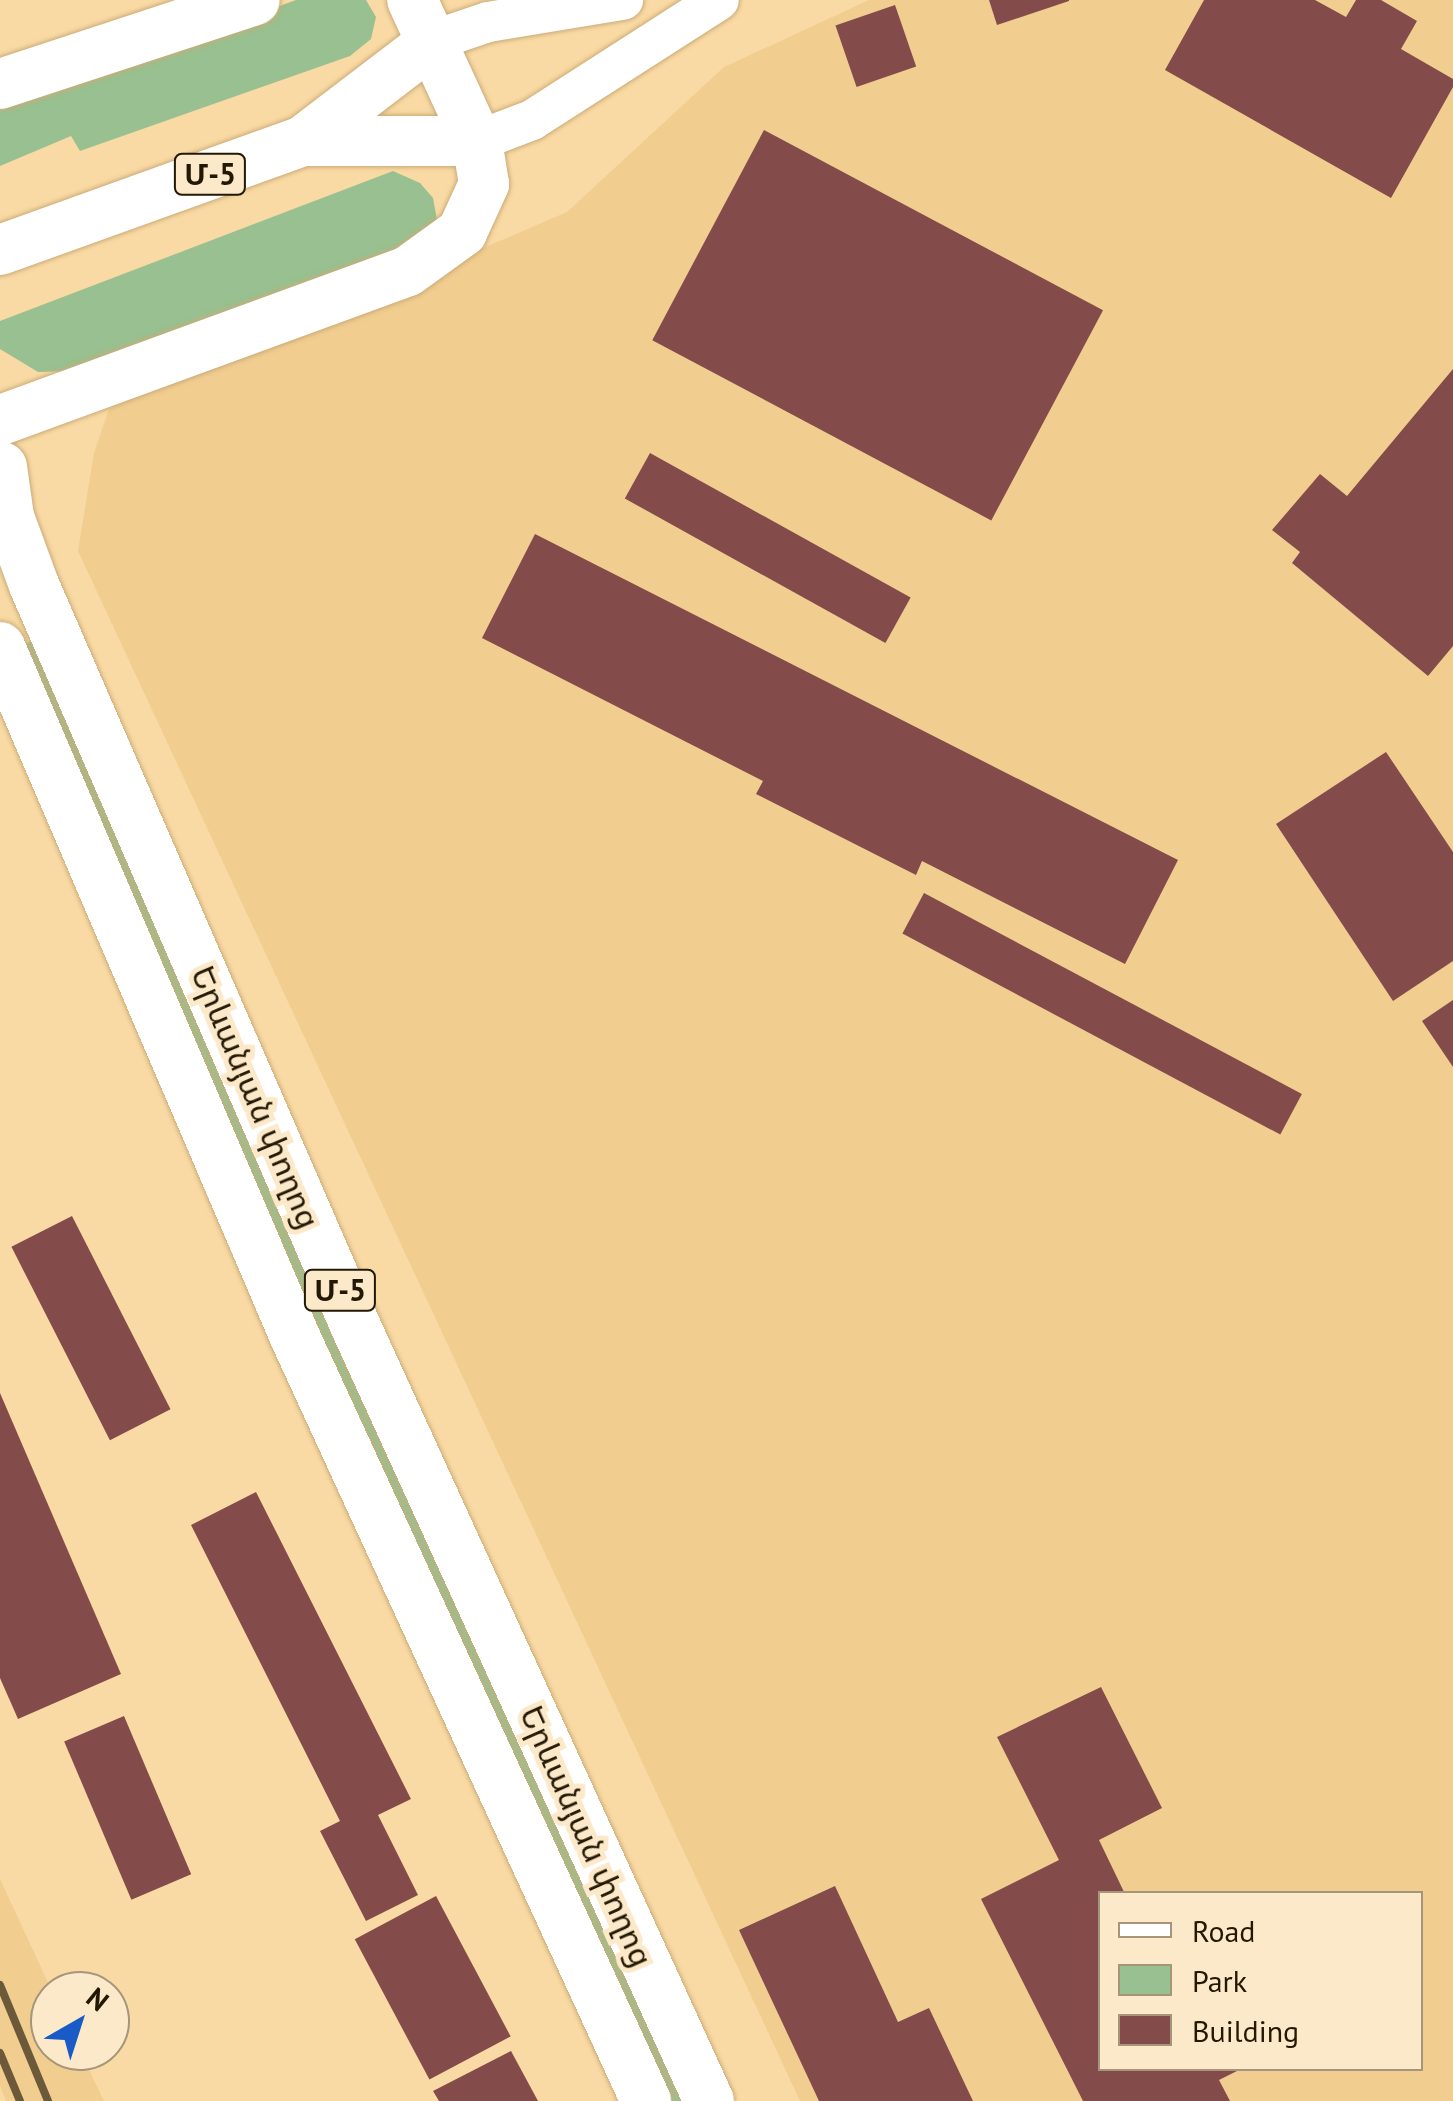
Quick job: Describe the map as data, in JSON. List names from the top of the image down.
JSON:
{
  "streets": {
    "highway": ["Մ-5", "Երևանյան փողոց"]
  },
  "legend": ["Road", "Park", "Building"],
  "north": "top right"
}
